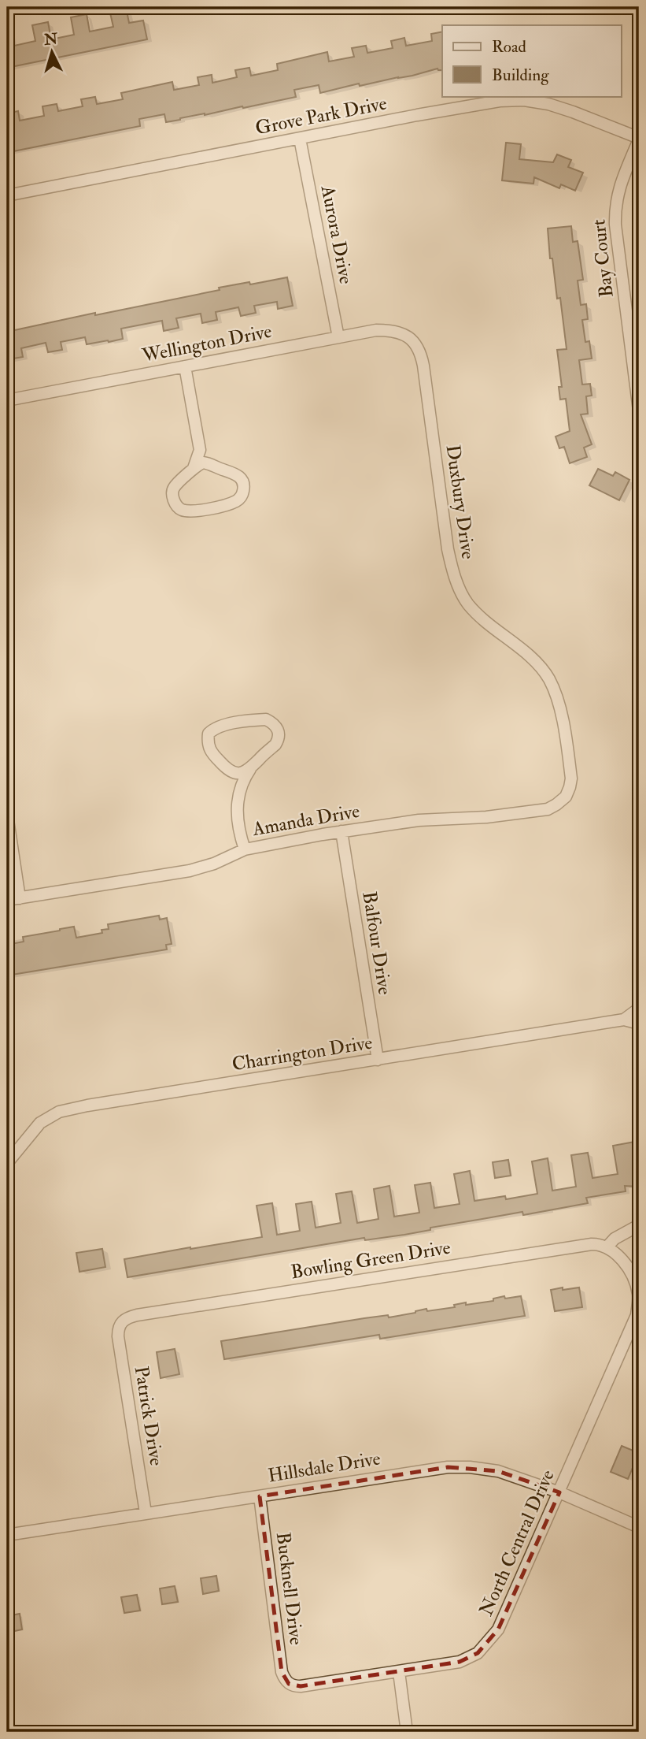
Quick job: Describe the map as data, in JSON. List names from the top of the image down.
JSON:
{
  "streets": {
    "street": [
      "Grove Park Drive",
      "Aurora Drive",
      "Bay Court",
      "Wellington Drive",
      "Duxbury Drive",
      "Amanda Drive",
      "Balfour Drive",
      "Charrington Drive",
      "Bowling Green Drive",
      "Patrick Drive",
      "Hillsdale Drive",
      "North Central Drive",
      "Bucknell Drive"
    ]
  },
  "crossings": [
    ["Grove Park Drive", "Aurora Drive"],
    ["Grove Park Drive", "Bay Court"],
    ["Aurora Drive", "Wellington Drive"],
    ["Wellington Drive", "Duxbury Drive"],
    ["Duxbury Drive", "Amanda Drive"],
    ["Amanda Drive", "Balfour Drive"],
    ["Balfour Drive", "Charrington Drive"],
    ["Bowling Green Drive", "Patrick Drive"],
    ["Bowling Green Drive", "North Central Drive"],
    ["Patrick Drive", "Hillsdale Drive"],
    ["Hillsdale Drive", "North Central Drive"],
    ["Hillsdale Drive", "Bucknell Drive"],
    ["North Central Drive", "Bucknell Drive"]
  ],
  "legend": ["Road", "Building"],
  "north": "top"
}
